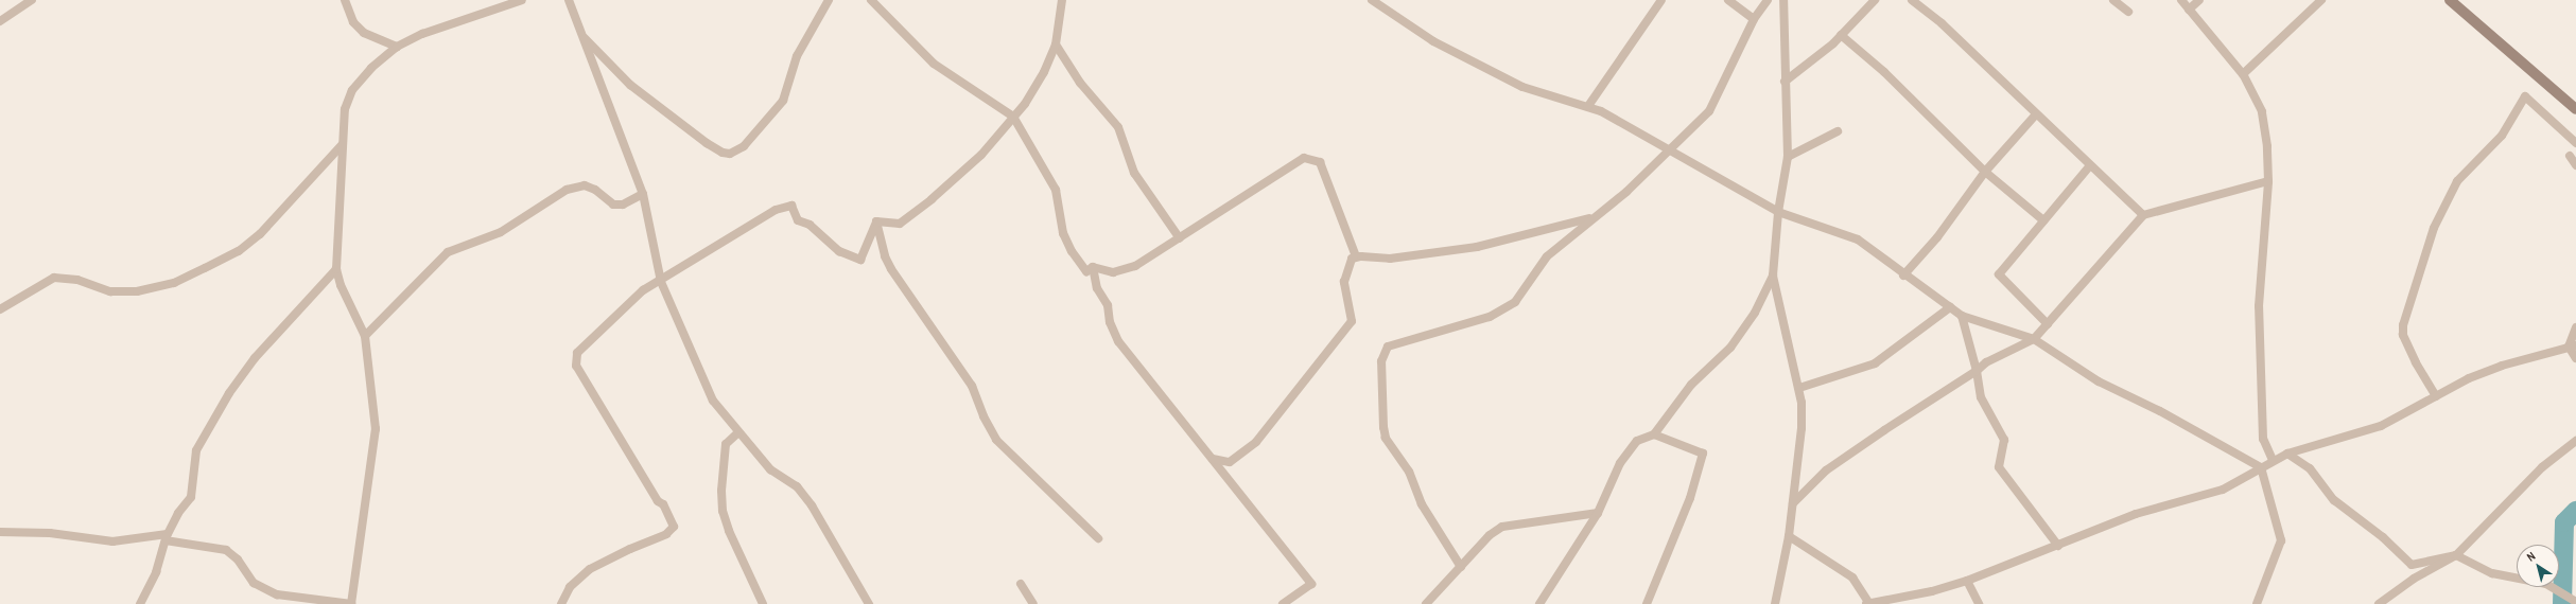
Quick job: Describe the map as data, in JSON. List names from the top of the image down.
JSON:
{
  "north": "top left"
}
